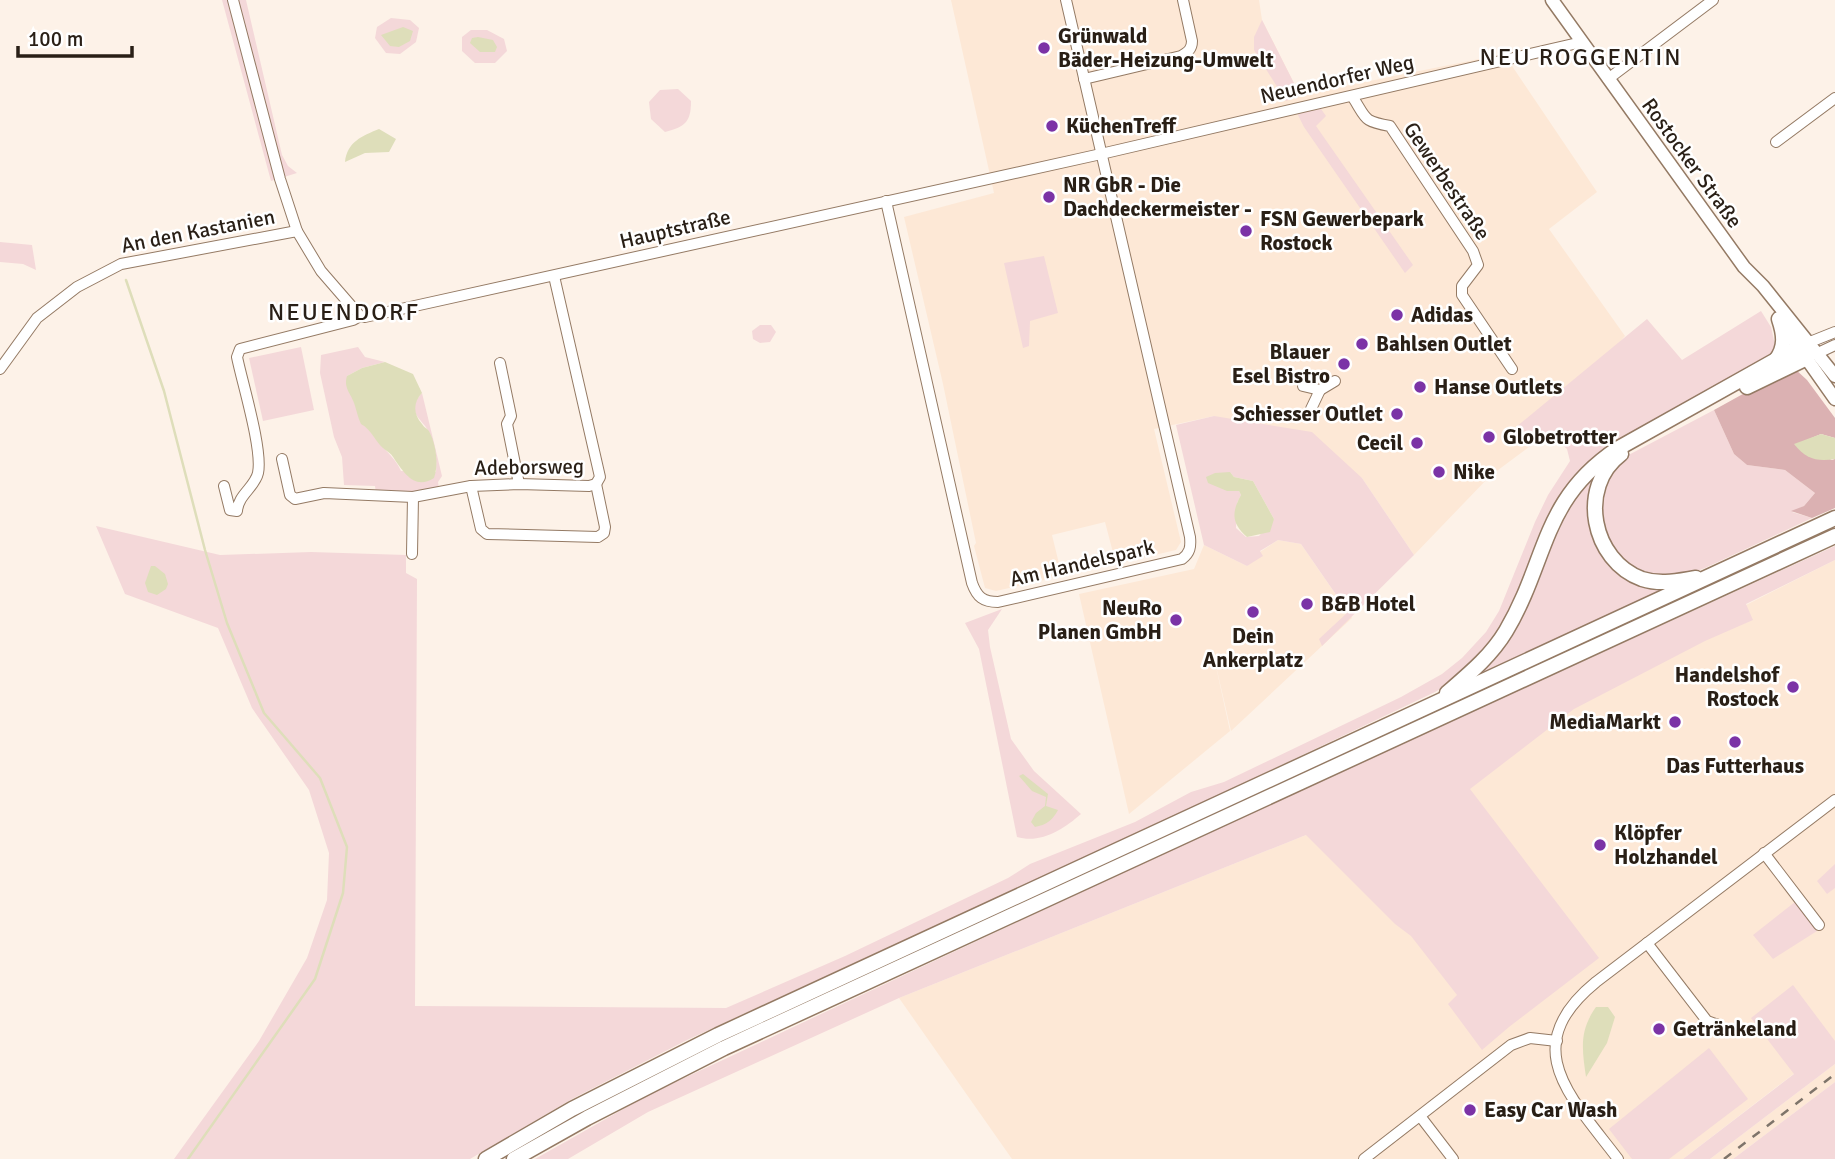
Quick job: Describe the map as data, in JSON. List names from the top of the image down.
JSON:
{
  "streets": {
    "main road": ["Rostocker Straße"],
    "street": [
      "Neuendorfer Weg",
      "Gewerbestraße",
      "Hauptstraße",
      "An den Kastanien",
      "Adeborsweg",
      "Am Handelspark"
    ]
  },
  "crossings": [
    ["Neuendorfer Weg", "Rostocker Straße"],
    ["Neuendorfer Weg", "Gewerbestraße"],
    ["Neuendorfer Weg", "Hauptstraße"],
    ["Neuendorfer Weg", "Am Handelspark"],
    ["Hauptstraße", "Adeborsweg"],
    ["Hauptstraße", "Am Handelspark"]
  ],
  "districts": ["NEU ROGGENTIN", "NEUENDORF"],
  "places": [
    "Grünwald Bäder-Heizung-Umwelt",
    "KüchenTreff",
    "NR GbR - Die Dachdeckermeister -",
    "FSN Gewerbepark Rostock",
    "Adidas",
    "Bahlsen Outlet",
    "Blauer Esel Bistro",
    "Hanse Outlets",
    "Schiesser Outlet",
    "Globetrotter",
    "Cecil",
    "Nike",
    "B&B Hotel",
    "Dein Ankerplatz",
    "NeuRo Planen GmbH",
    "Handelshof Rostock",
    "MediaMarkt",
    "Das Futterhaus",
    "Klöpfer Holzhandel",
    "Getränkeland",
    "Easy Car Wash"
  ],
  "scale_bar": "100 m"
}
